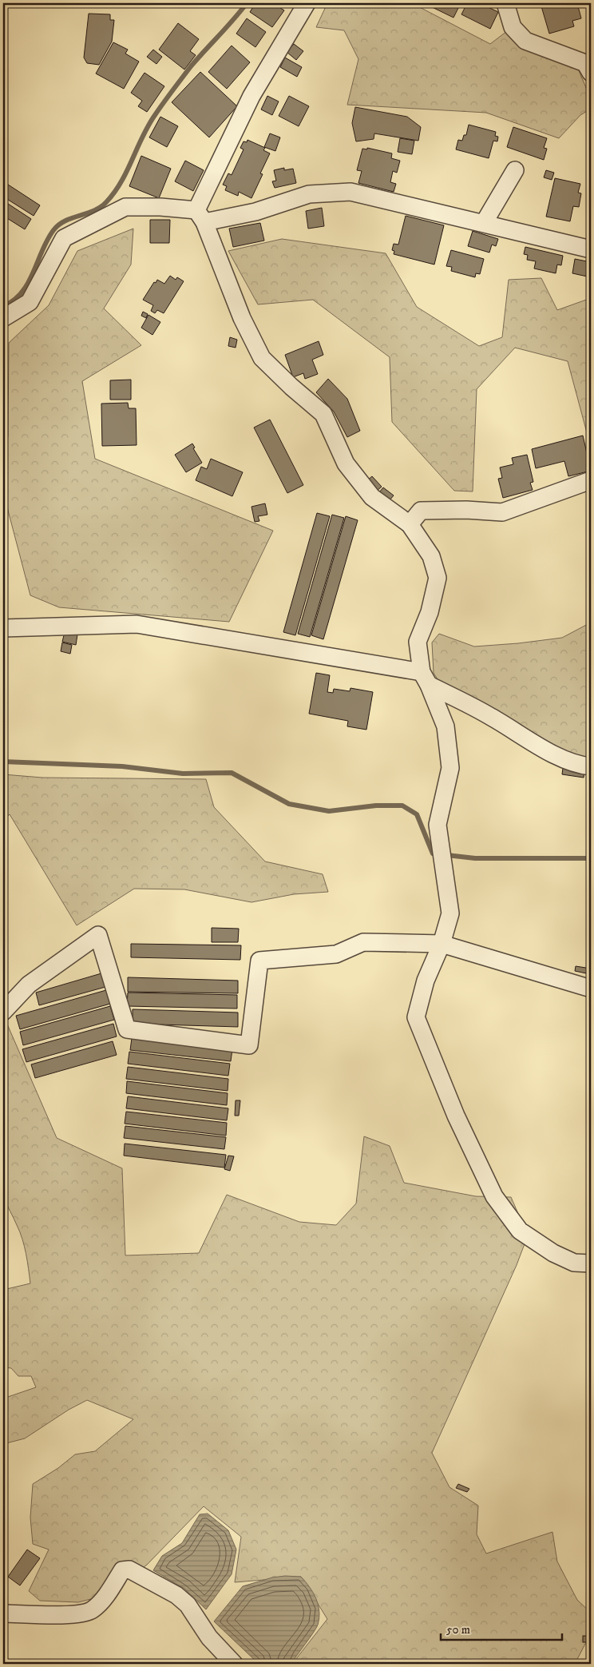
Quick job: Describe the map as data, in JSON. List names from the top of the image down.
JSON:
{
  "scale_bar": "50 m"
}
